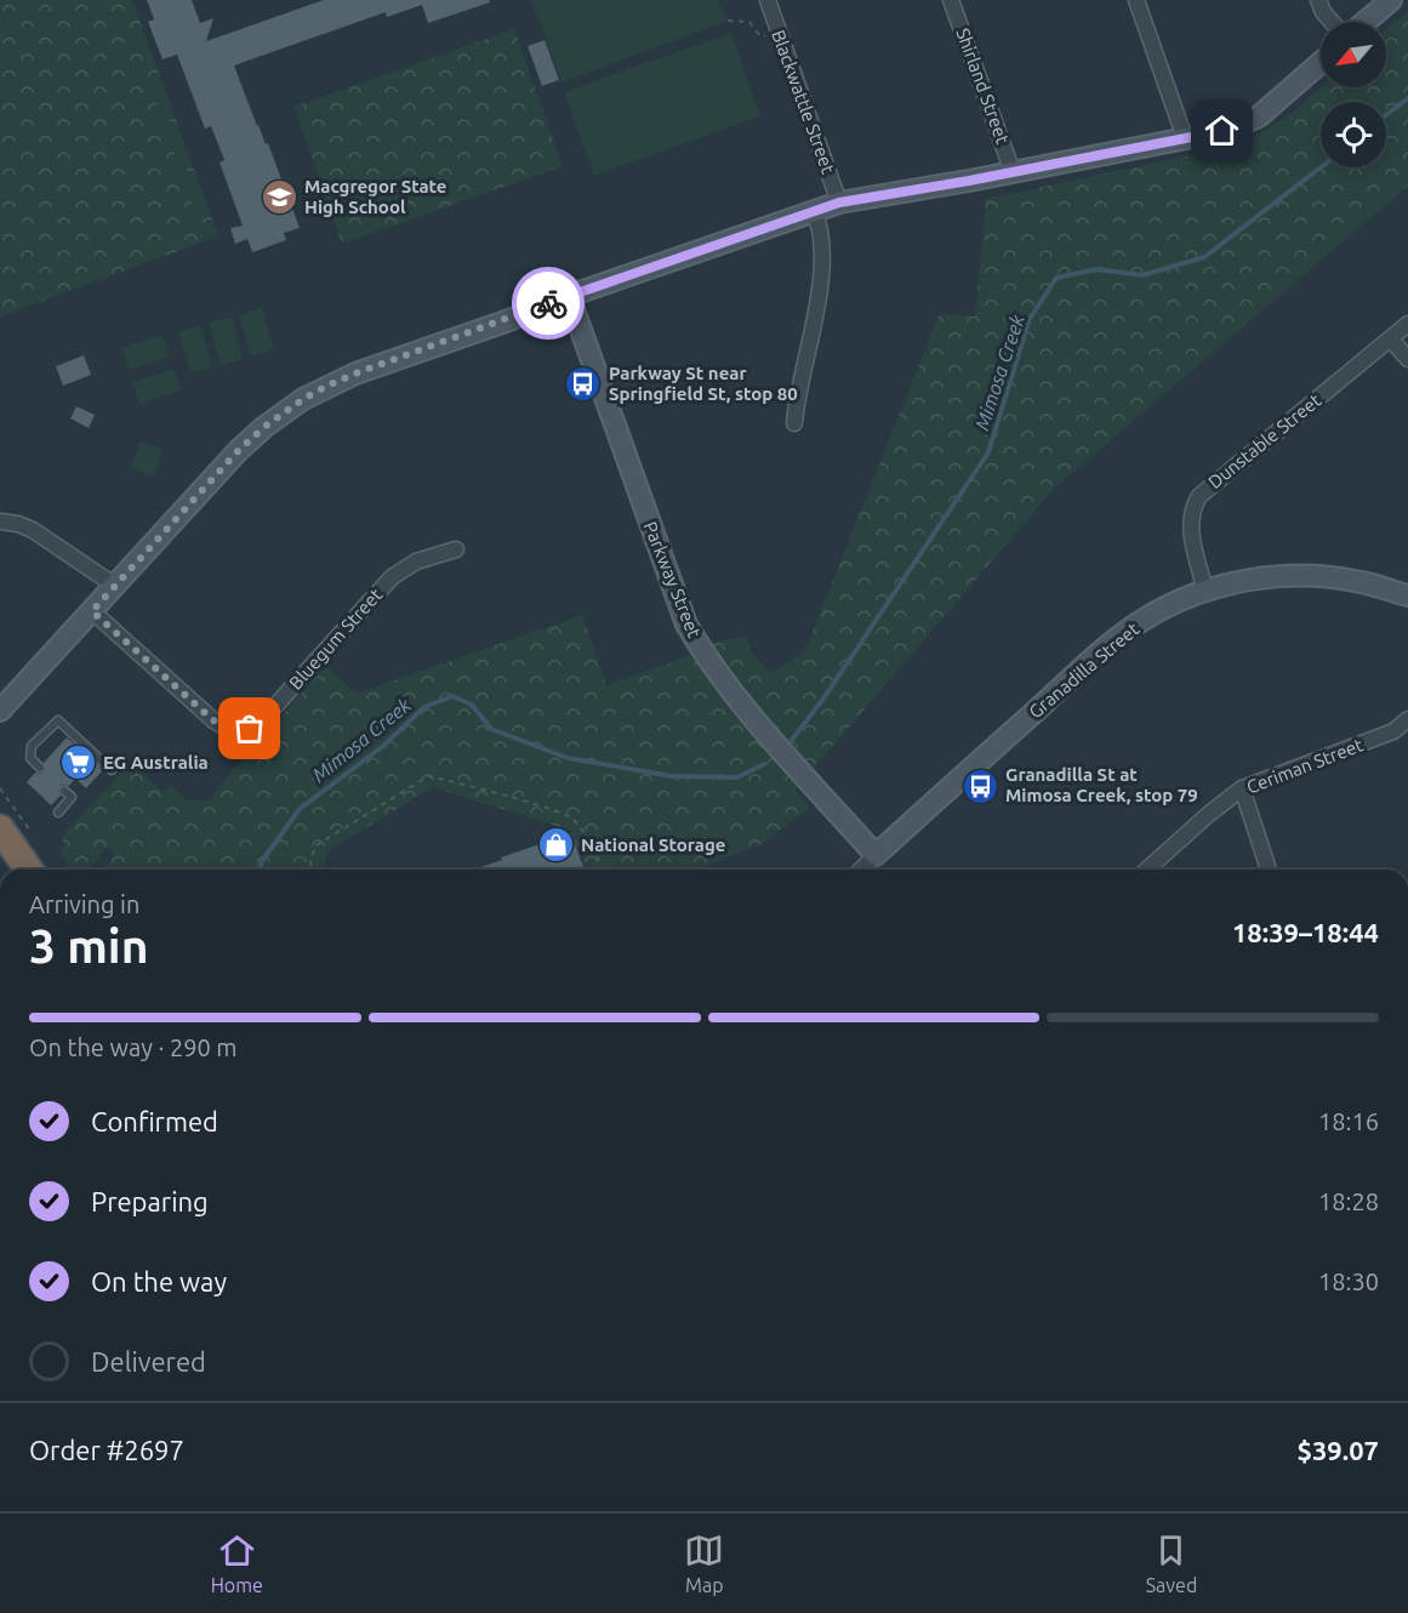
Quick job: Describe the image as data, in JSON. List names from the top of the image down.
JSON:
{
  "streets": {
    "street": [
      "Shirland Street",
      "Blackwattle Street",
      "Dunstable Street",
      "Parkway Street",
      "Bluegum Street",
      "Granadilla Street",
      "Ceriman Street"
    ]
  },
  "crossings": [
    ["Dunstable Street", "Granadilla Street"],
    ["Parkway Street", "Granadilla Street"]
  ],
  "water": ["Mimosa Creek"],
  "places": {
    "school or university": ["Macgregor State High School"],
    "bus stop": ["Parkway St near Springfield St, stop 80", "Granadilla St at Mimosa Creek, stop 79"],
    "supermarket": ["EG Australia"],
    "shop": ["National Storage"]
  },
  "north": "bottom left",
  "page": {
    "heading": ["3 min", "Arriving in", "18:39–18:44"],
    "panel": ["Order #2697", "$39.07"],
    "bar": "On the way · 290 m",
    "list": [
      ["Confirmed", "18:16"],
      ["Preparing", "18:28"],
      ["On the way", "18:30"],
      "Delivered"
    ],
    "tabs": ["Home", "Map", "Saved"]
  }
}
